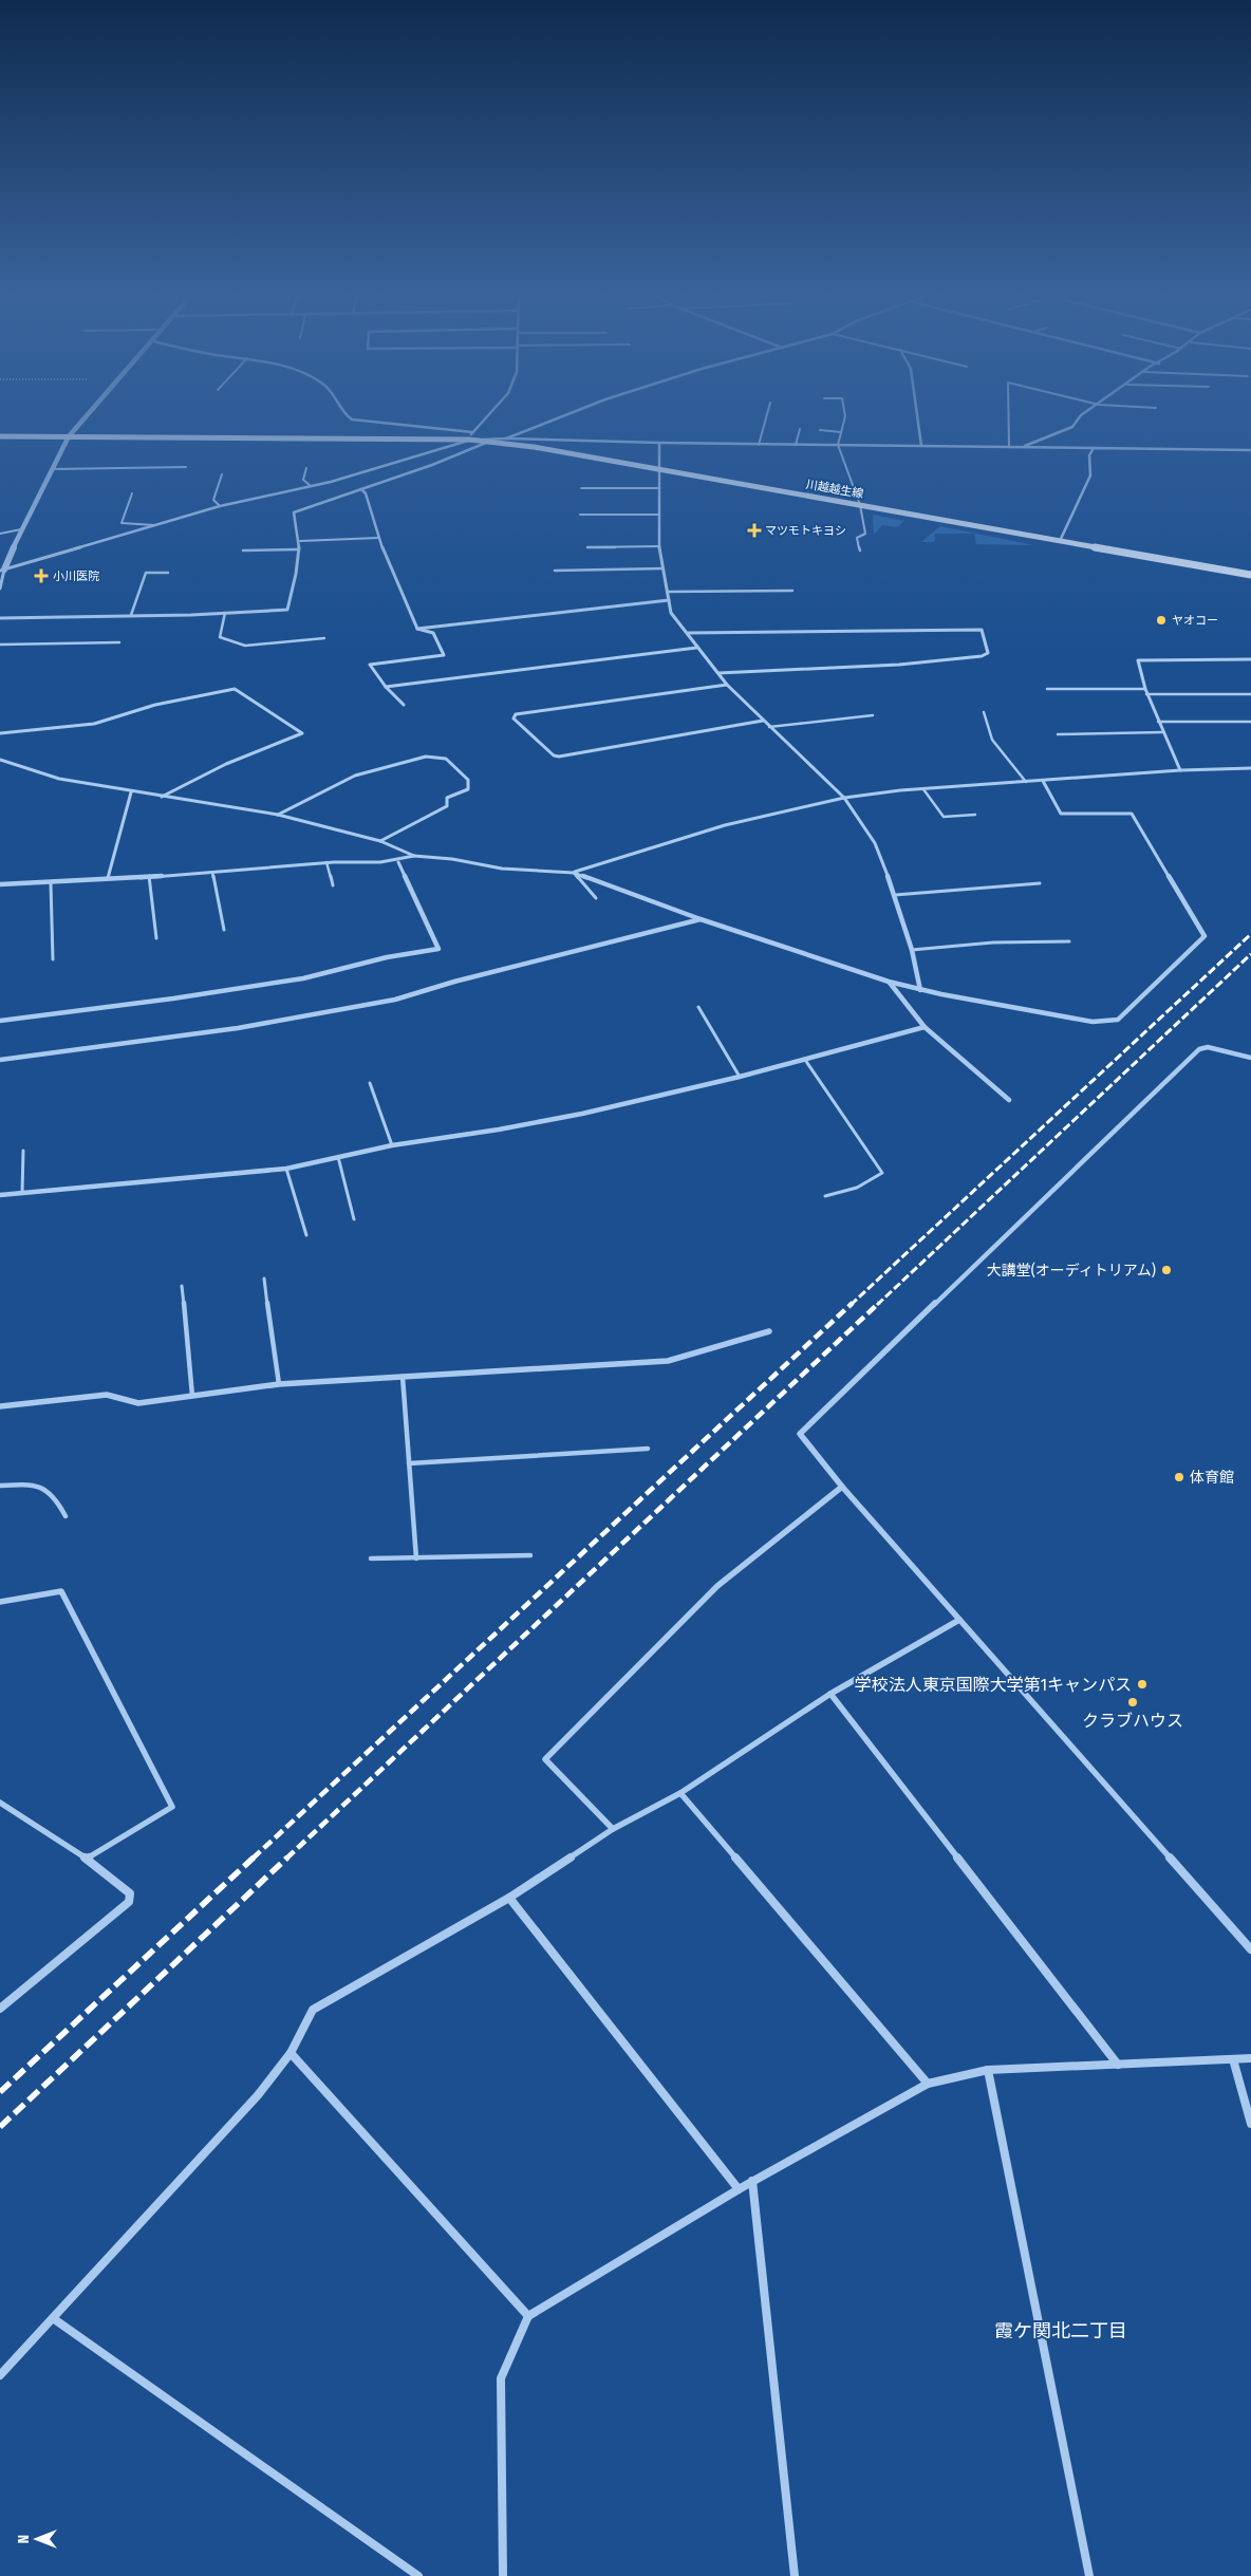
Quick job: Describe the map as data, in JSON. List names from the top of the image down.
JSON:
{
  "streets": {
    "main road": ["川越越生線"]
  },
  "districts": ["霞ケ関北二丁目"],
  "places": {
    "health": ["マツモトキヨシ", "小川医院"],
    "other": [
      "ヤオコー",
      "大講堂(オーディトリアム)",
      "体育館",
      "学校法人東京国際大学第1キャンパス",
      "クラブハウス"
    ]
  },
  "north": "left"
}
